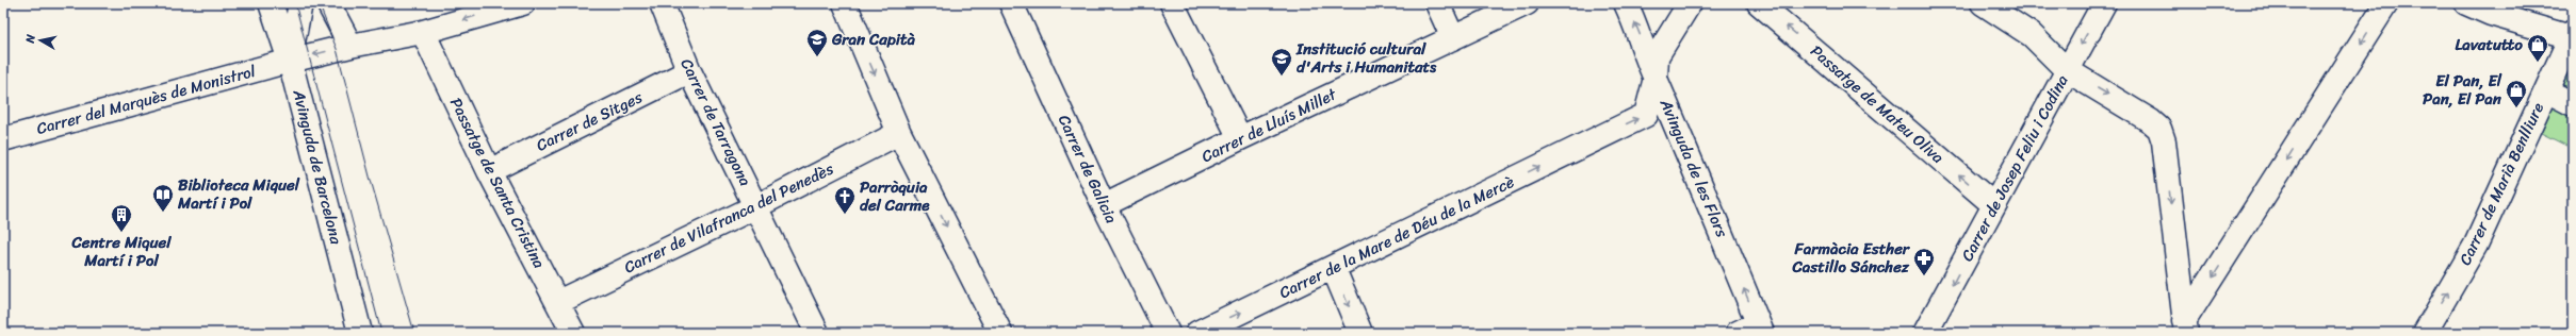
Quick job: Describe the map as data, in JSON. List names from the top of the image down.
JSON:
{
  "streets": {
    "street": [
      "Carrer del Marquès de Monistrol",
      "Passatge de Mateu Oliva",
      "Carrer de Sitges",
      "Carrer de Tarragona",
      "Carrer de Lluís Millet",
      "Avinguda de Barcelona",
      "Avinguda de les Flors",
      "Carrer de Josep Feliu i Codina",
      "Carrer de Galicia",
      "Passatge de Santa Cristina",
      "Carrer de Marià Benlliure",
      "Carrer de Vilafranca del Penedès",
      "Carrer de la Mare de Déu de la Mercè"
    ]
  },
  "crossings": [
    ["Carrer del Marquès de Monistrol", "Avinguda de Barcelona"],
    ["Carrer del Marquès de Monistrol", "Passatge de Santa Cristina"],
    ["Passatge de Mateu Oliva", "Carrer de Josep Feliu i Codina"],
    ["Carrer de Sitges", "Carrer de Tarragona"],
    ["Carrer de Sitges", "Passatge de Santa Cristina"],
    ["Carrer de Tarragona", "Carrer de Vilafranca del Penedès"],
    ["Carrer de Lluís Millet", "Carrer de Galicia"],
    ["Avinguda de les Flors", "Carrer de la Mare de Déu de la Mercè"],
    ["Passatge de Santa Cristina", "Carrer de Vilafranca del Penedès"]
  ],
  "one_way": ["Avinguda de les Flors", "Carrer de Josep Feliu i Codina", "Carrer de la Mare de Déu de la Mercè"],
  "places": {
    "school or university": ["Gran Capità", "Institució cultural d'Arts i Humanitats"],
    "shop": ["Lavatutto", "El Pan, El Pan, El Pan"],
    "library": ["Biblioteca Miquel Martí i Pol"],
    "church": ["Parròquia del Carme"],
    "building": ["Centre Miquel Martí i Pol"],
    "pharmacy": ["Farmàcia Esther Castillo Sánchez"]
  },
  "north": "left"
}
